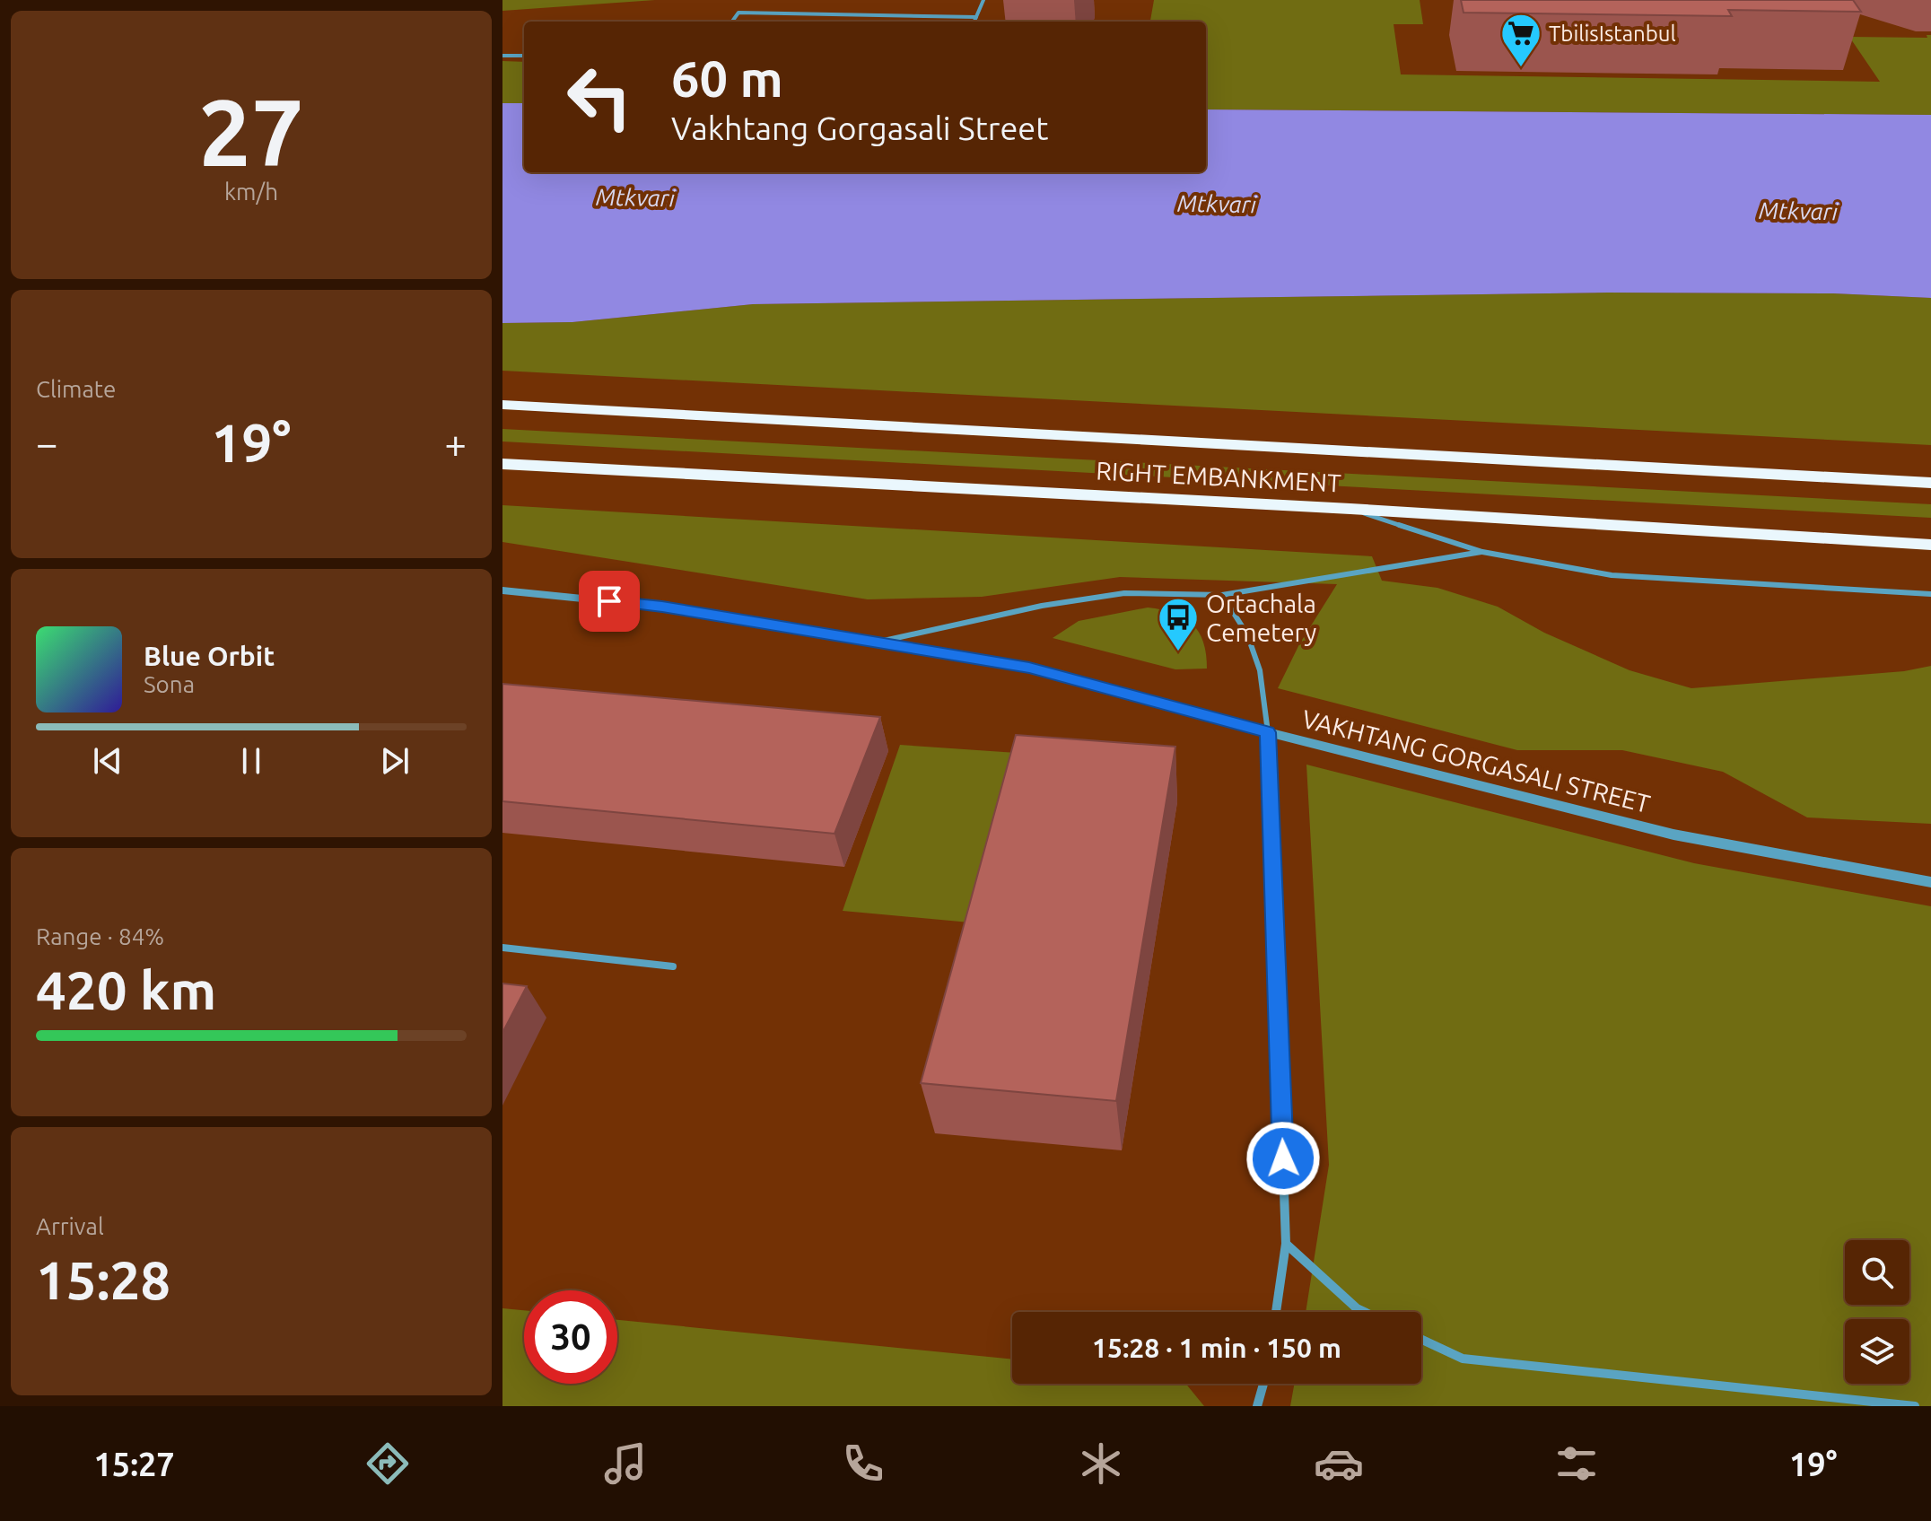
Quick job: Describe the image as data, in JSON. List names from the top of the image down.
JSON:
{
  "streets": {
    "highway": ["RIGHT EMBANKMENT"],
    "street": ["VAKHTANG GORGASALI STREET"]
  },
  "water": ["Mtkvari"],
  "places": {
    "supermarket": ["TbilisIstanbul"],
    "bus stop": ["Ortachala Cemetery"]
  },
  "page": {
    "tile": [
      ["27", "km/h"],
      "Climate",
      ["Range · 84%", "420 km"],
      ["Arrival", "15:28"]
    ],
    "turn": ["60 m", "Vakhtang Gorgasali Street"],
    "heat": ["−", "19°", "+"],
    "song": ["Blue Orbit", "Sona"],
    "limit": "30",
    "trip": "15:28 · 1 min · 150 m",
    "tabs": ["15:27", "19°"]
  }
}
